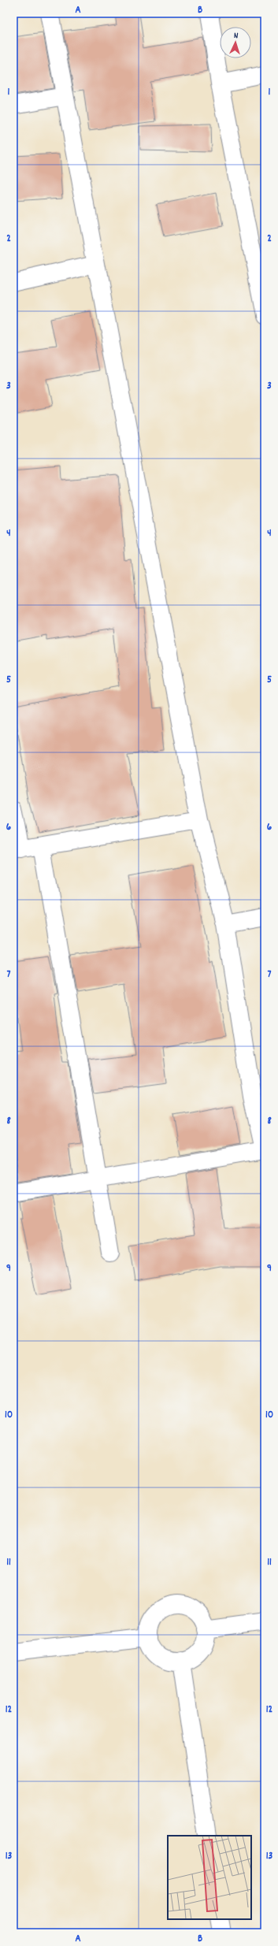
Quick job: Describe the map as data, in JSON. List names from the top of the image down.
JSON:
{
  "north": "top",
  "grid": {
    "columns": ["A", "B"],
    "rows": [
      "1",
      "2",
      "3",
      "4",
      "5",
      "6",
      "7",
      "8",
      "9",
      "10",
      "11",
      "12",
      "13"
    ]
  }
}
